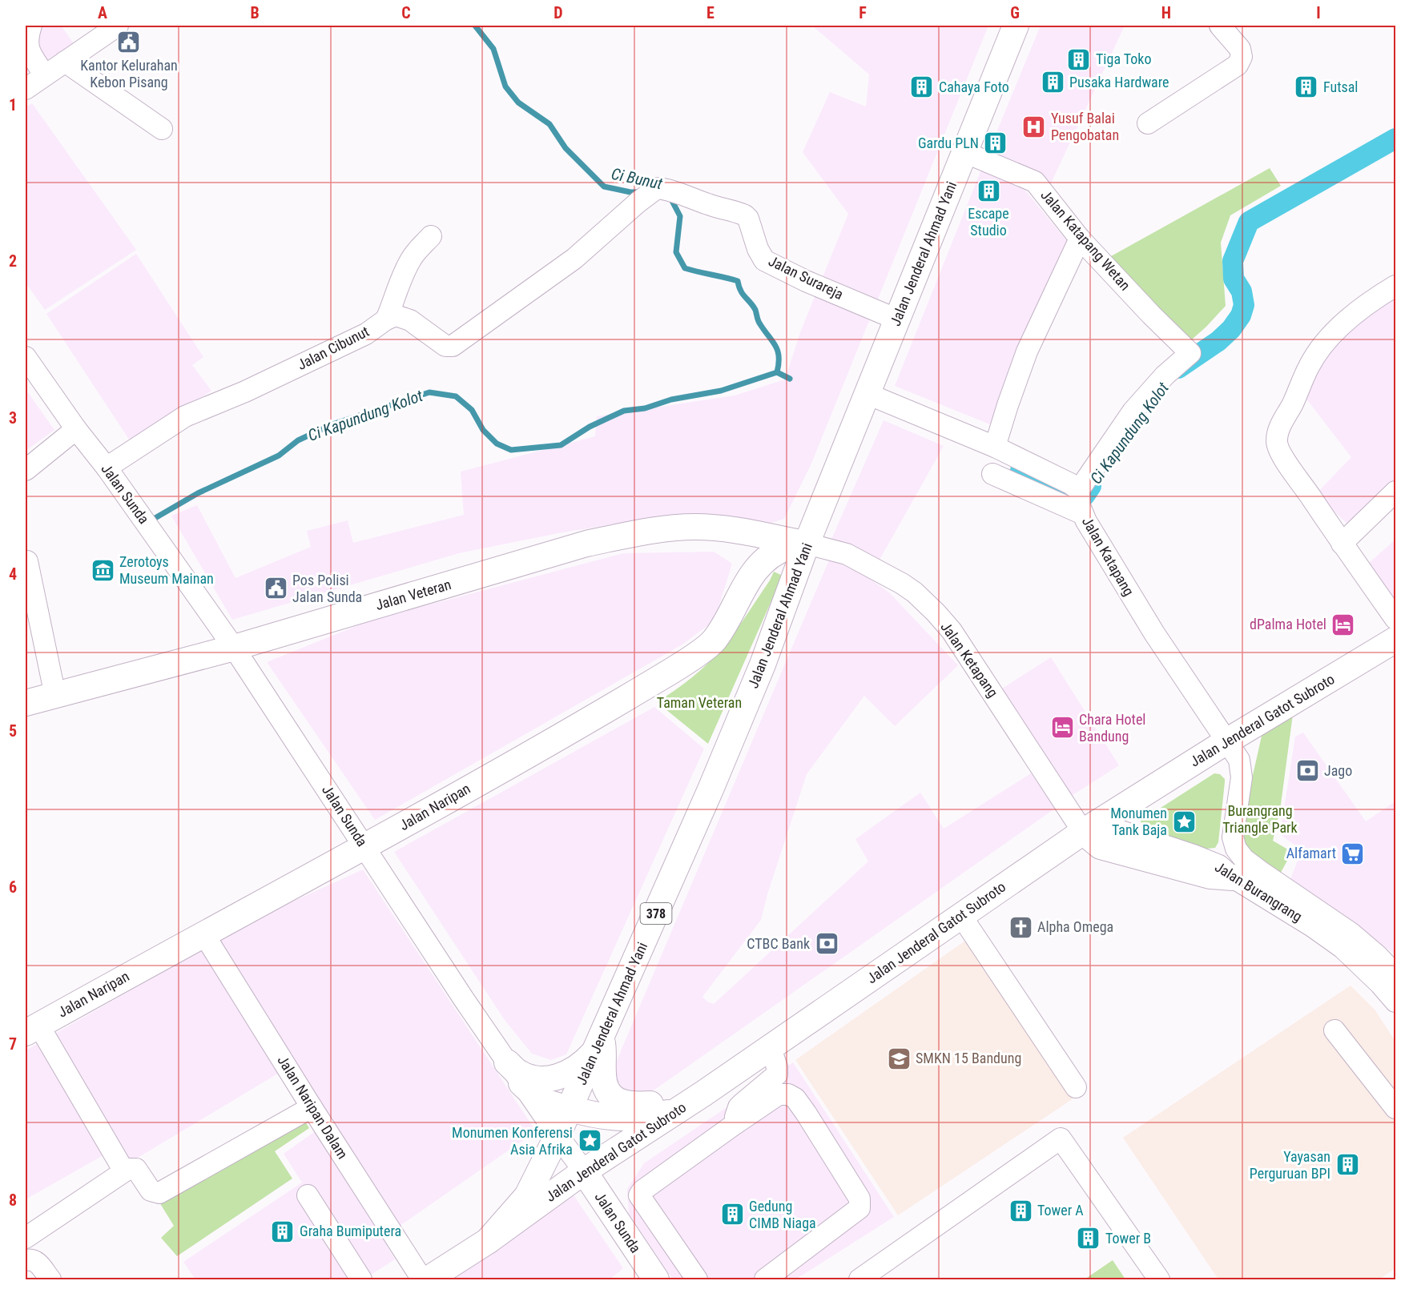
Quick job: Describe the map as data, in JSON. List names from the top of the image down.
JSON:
{
  "streets": {
    "main road": [
      "Jalan Jenderal Ahmad Yani",
      "Jalan Sunda",
      "Jalan Veteran",
      "Jalan Jenderal Gatot Subroto",
      "Jalan Naripan",
      "378"
    ],
    "street": [
      "Jalan Katapang Wetan",
      "Jalan Surareja",
      "Jalan Cibunut",
      "Jalan Katapang",
      "Jalan Ketapang",
      "Jalan Burangrang",
      "Jalan Naripan Dalam"
    ]
  },
  "crossings": [
    ["Jalan Katapang Wetan", "Jalan Jenderal Ahmad Yani"],
    ["Jalan Katapang Wetan", "Jalan Katapang"],
    ["Jalan Jenderal Ahmad Yani", "Jalan Surareja"],
    ["Jalan Jenderal Ahmad Yani", "Jalan Sunda"],
    ["Jalan Jenderal Ahmad Yani", "Jalan Veteran"],
    ["Jalan Jenderal Ahmad Yani", "Jalan Ketapang"],
    ["Jalan Jenderal Ahmad Yani", "Jalan Jenderal Gatot Subroto"],
    ["Jalan Jenderal Ahmad Yani", "Jalan Naripan"],
    ["Jalan Surareja", "Jalan Cibunut"],
    ["Jalan Cibunut", "Jalan Sunda"],
    ["Jalan Sunda", "Jalan Veteran"],
    ["Jalan Sunda", "Jalan Jenderal Gatot Subroto"],
    ["Jalan Sunda", "Jalan Naripan"],
    ["Jalan Katapang", "Jalan Jenderal Gatot Subroto"],
    ["Jalan Katapang", "Jalan Burangrang"],
    ["Jalan Veteran", "Jalan Ketapang"],
    ["Jalan Veteran", "Jalan Naripan"],
    ["Jalan Ketapang", "Jalan Jenderal Gatot Subroto"],
    ["Jalan Ketapang", "Jalan Naripan"],
    ["Jalan Jenderal Gatot Subroto", "Jalan Burangrang"],
    ["Jalan Naripan", "Jalan Naripan Dalam"]
  ],
  "water": ["Ci Bunut", "Ci Kapundung Kolot"],
  "parks": ["Taman Veteran", "Burangrang Triangle Park"],
  "places": {
    "public building": ["Kantor Kelurahan Kebon Pisang", "Pos Polisi Jalan Sunda"],
    "building": [
      "Tiga Toko",
      "Pusaka Hardware",
      "Cahaya Foto",
      "Futsal",
      "Gardu PLN",
      "Escape Studio",
      "Yayasan Perguruan BPI",
      "Tower A",
      "Gedung CIMB Niaga",
      "Graha Bumiputera",
      "Tower B"
    ],
    "hospital": ["Yusuf Balai Pengobatan"],
    "museum": ["Zerotoys Museum Mainan"],
    "hotel": ["dPalma Hotel", "Chara Hotel Bandung"],
    "bank": ["Jago", "CTBC Bank"],
    "place": ["Monumen Tank Baja", "Monumen Konferensi Asia Afrika"],
    "supermarket": ["Alfamart"],
    "church": ["Alpha Omega"],
    "school or university": ["SMKN 15 Bandung"]
  },
  "grid": {
    "columns": [
      "A",
      "B",
      "C",
      "D",
      "E",
      "F",
      "G",
      "H",
      "I"
    ],
    "rows": [
      "1",
      "2",
      "3",
      "4",
      "5",
      "6",
      "7",
      "8"
    ]
  }
}
